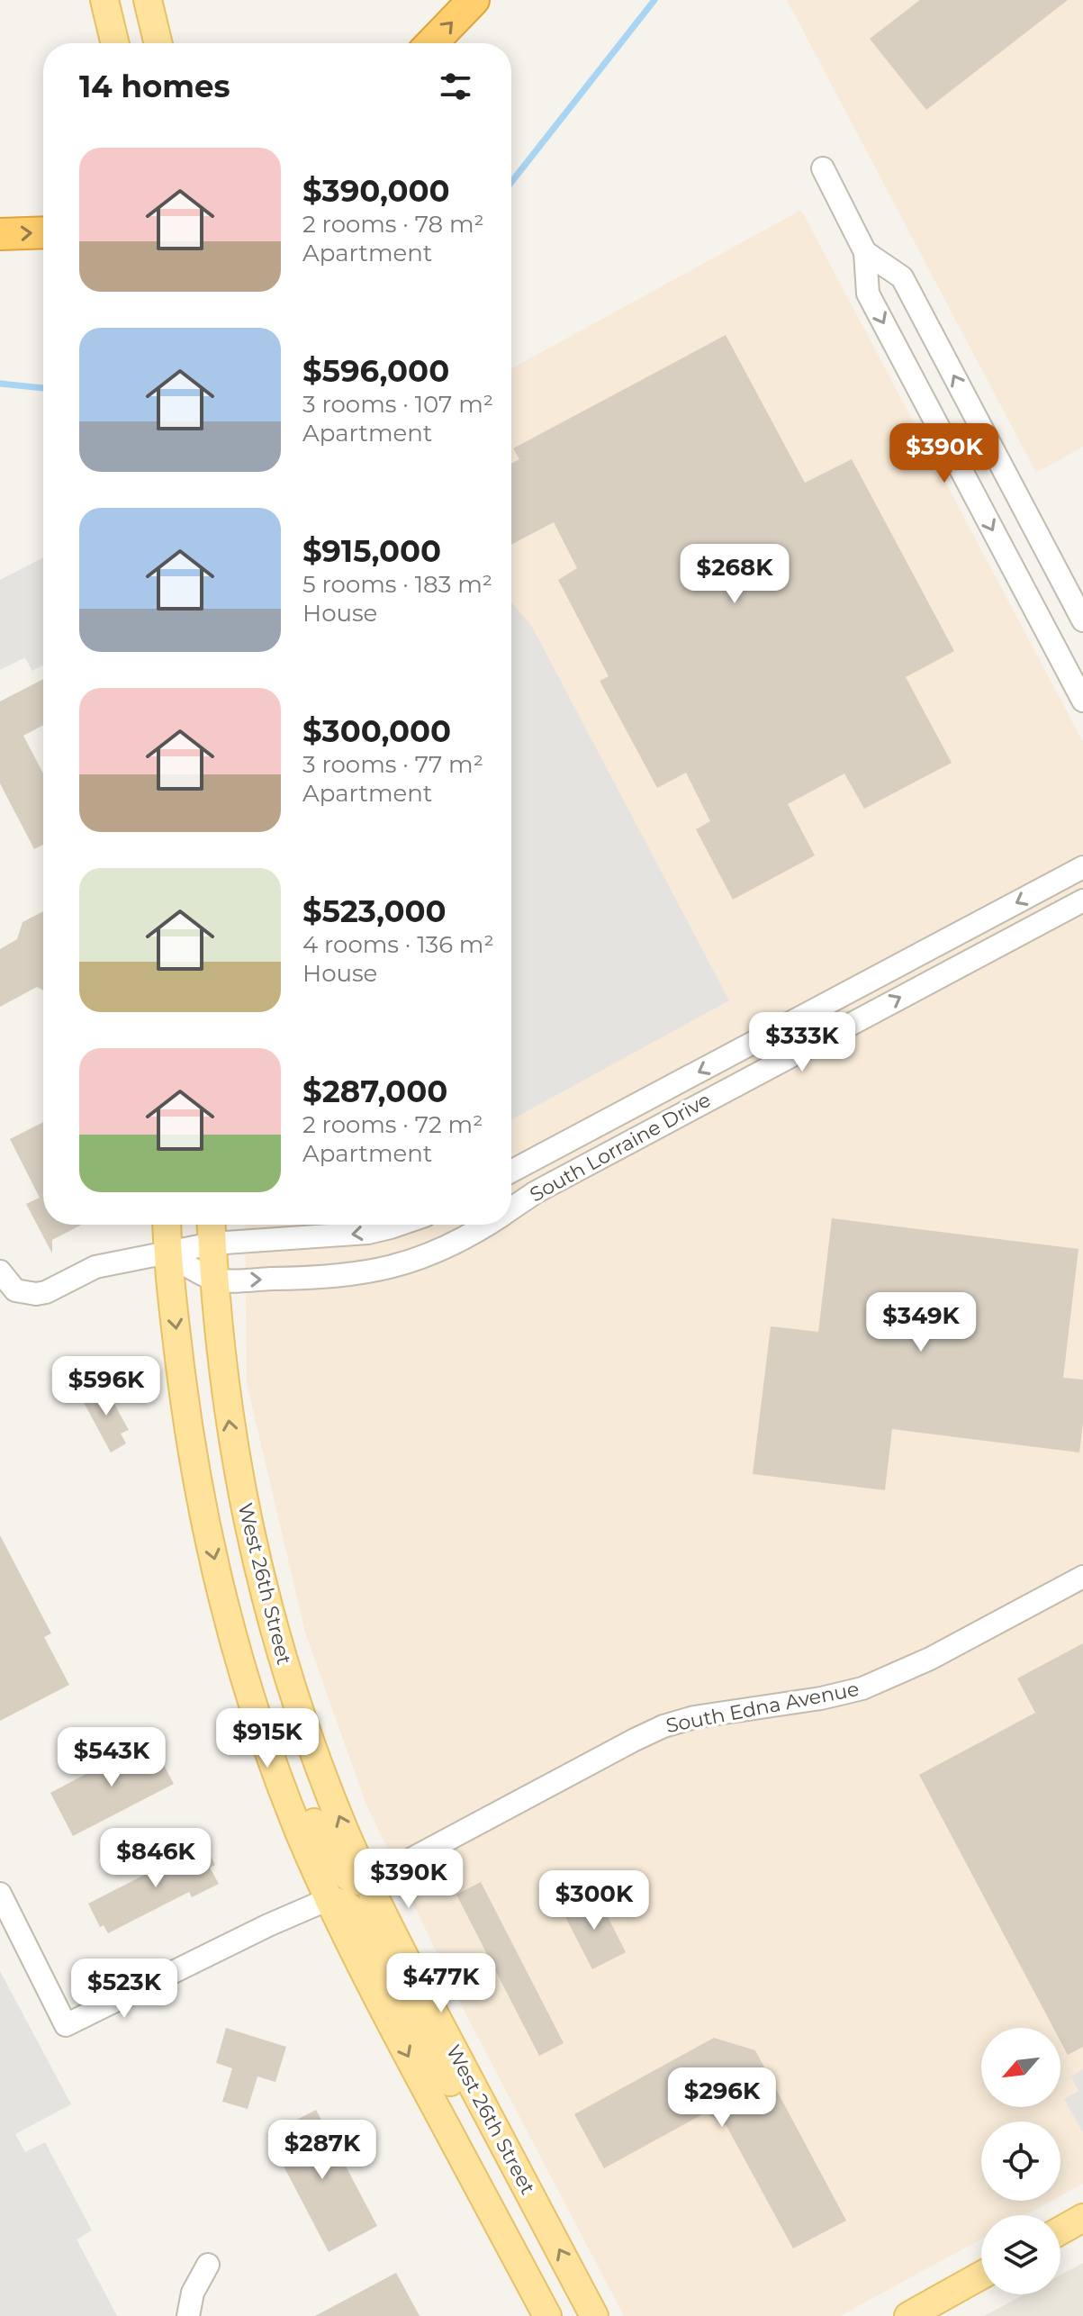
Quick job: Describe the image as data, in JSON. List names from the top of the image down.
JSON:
{
  "streets": {
    "main road": ["West 26th Street"],
    "street": ["South Lorraine Drive", "South Edna Avenue"]
  },
  "crossings": [
    ["South Lorraine Drive", "West 26th Street"],
    ["West 26th Street", "South Edna Avenue"]
  ],
  "north": "bottom left",
  "page": {
    "heading": "14 homes",
    "list": [
      {
        "name": "$390,000",
        "note": "2 rooms · 78 m² · Apartment"
      },
      {
        "name": "$596,000",
        "note": "3 rooms · 107 m² · Apartment"
      },
      {
        "name": "$915,000",
        "note": "5 rooms · 183 m² · House"
      },
      {
        "name": "$300,000",
        "note": "3 rooms · 77 m² · Apartment"
      },
      {
        "name": "$523,000",
        "note": "4 rooms · 136 m² · House"
      },
      {
        "name": "$287,000",
        "note": "2 rooms · 72 m² · Apartment"
      }
    ],
    "price": [
      "$390K",
      "$268K",
      "$333K",
      "$349K",
      "$596K",
      "$915K",
      "$543K",
      "$846K",
      "$390K",
      "$300K",
      "$477K",
      "$523K",
      "$296K",
      "$287K"
    ]
  }
}
